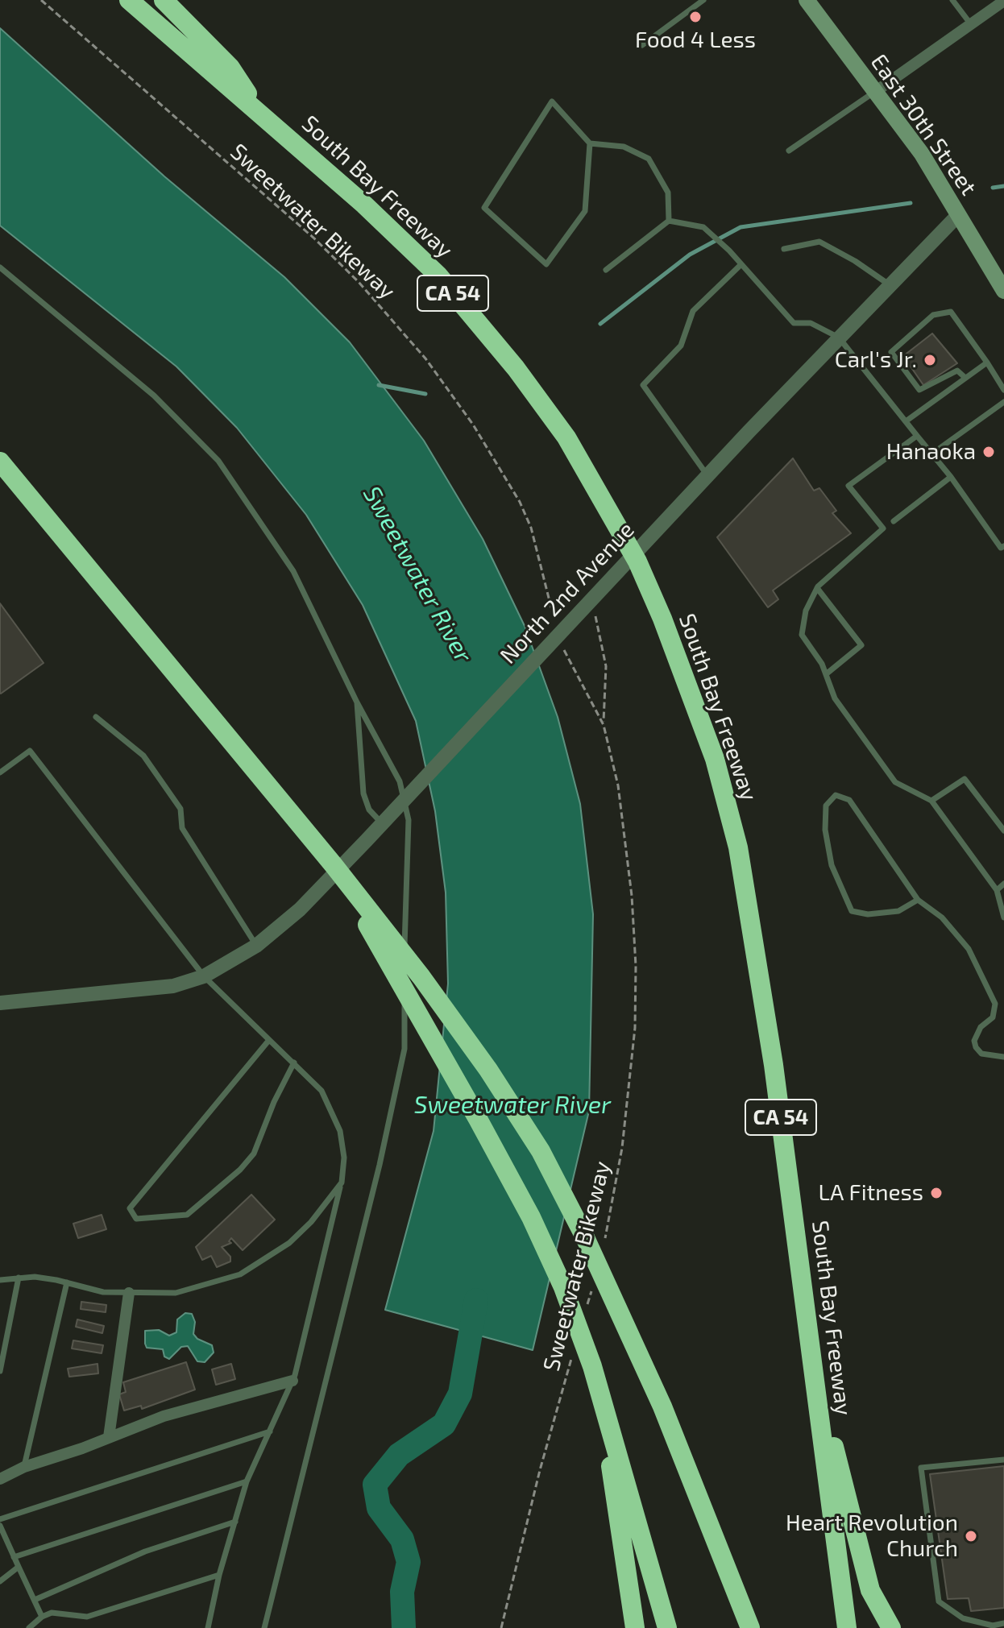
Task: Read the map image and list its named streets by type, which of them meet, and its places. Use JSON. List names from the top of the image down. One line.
{"streets":{"highway":["South Bay Freeway","CA 54"],"main road":["East 30th Street"],"street":["North 2nd Avenue"],"path":["Sweetwater Bikeway"]},"crossings":[["East 30th Street","North 2nd Avenue"]],"water":["Sweetwater River"],"places":["Food 4 Less","Carl's Jr.","Hanaoka","LA Fitness","Heart Revolution Church"]}
